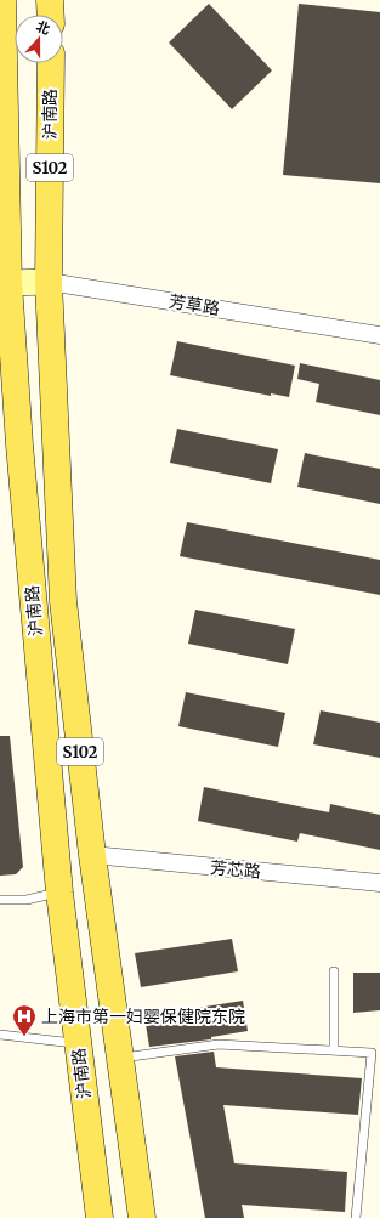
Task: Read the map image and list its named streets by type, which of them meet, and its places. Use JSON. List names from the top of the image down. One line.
{"streets":{"main road":["沪南路","S102"],"street":["芳草路","芳芯路"]},"crossings":[["沪南路","芳草路"],["沪南路","芳芯路"]],"places":{"hospital":["上海市第一妇婴保健院东院"]},"north":"top"}
